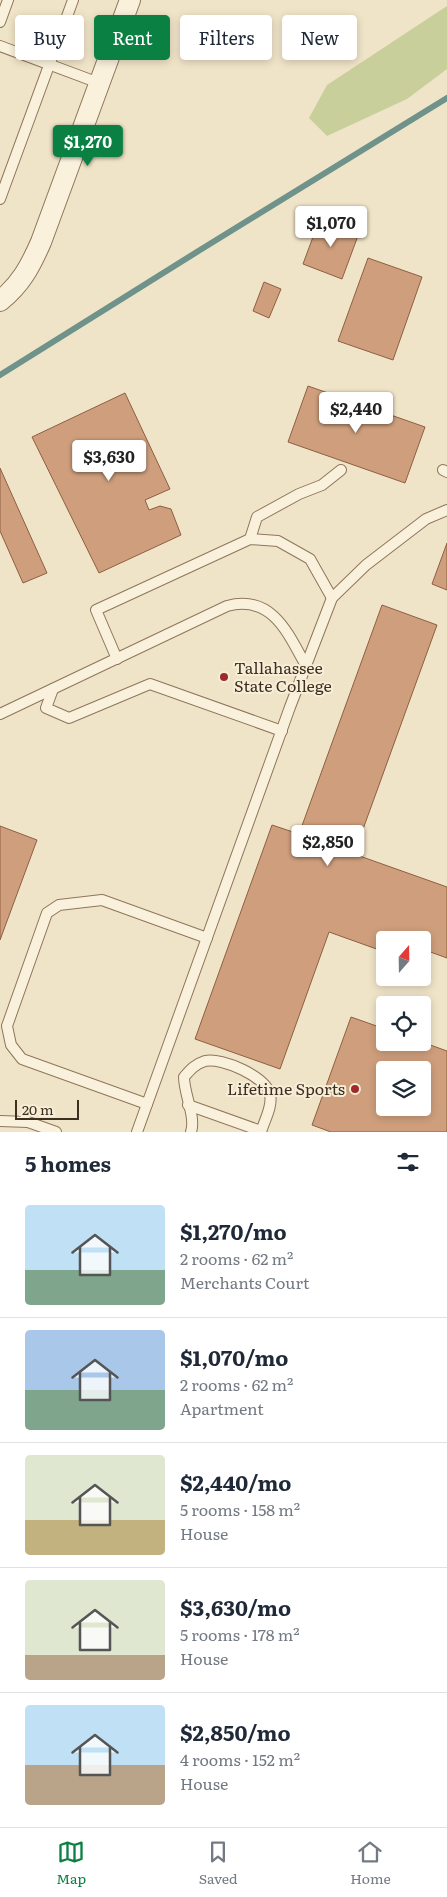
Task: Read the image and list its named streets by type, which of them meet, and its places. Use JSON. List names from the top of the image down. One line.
{"places":["Tallahassee State College","Lifetime Sports"],"scale_bar":"20 m","north":"top","page":{"chip":["Buy","Rent","Filters","New"],"price":["$1,270","$1,070","$2,440","$3,630","$2,850"],"scale":"20 m","heading":"5 homes","list":[{"name":"$1,270/mo","note":"2 rooms · 62 m² · Merchants Court"},{"name":"$1,070/mo","note":"2 rooms · 62 m² · Apartment"},{"name":"$2,440/mo","note":"5 rooms · 158 m² · House"},{"name":"$3,630/mo","note":"5 rooms · 178 m² · House"},{"name":"$2,850/mo","note":"4 rooms · 152 m² · House"}],"tabs":["Map","Saved","Home"]}}
